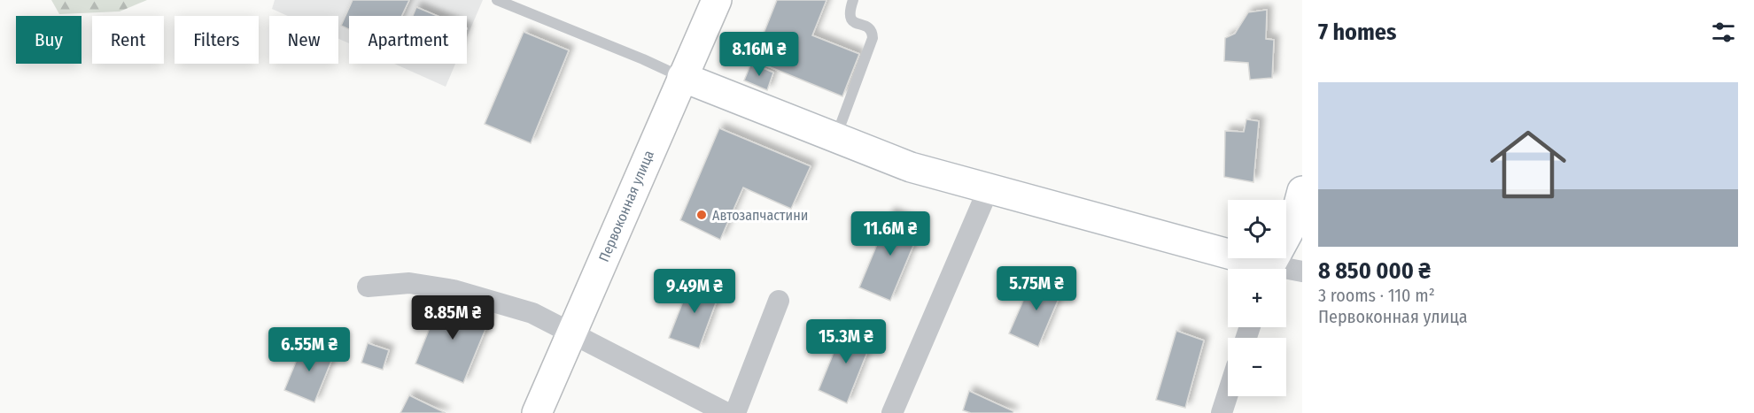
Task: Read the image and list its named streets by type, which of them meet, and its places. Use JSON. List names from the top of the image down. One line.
{"streets":{"main road":["Первоконная улица"]},"places":["Автозапчастини"],"page":{"heading":"7 homes","chip":["Buy","Rent","Filters","New","Apartment"],"price":["8.16M ₴","11.6M ₴","5.75M ₴","9.49M ₴","8.85M ₴","15.3M ₴","6.55M ₴"],"list":[{"name":"8 850 000 ₴","note":"3 rooms · 110 m² · Первоконная улица"}],"map_buttons":["+","−"]}}
